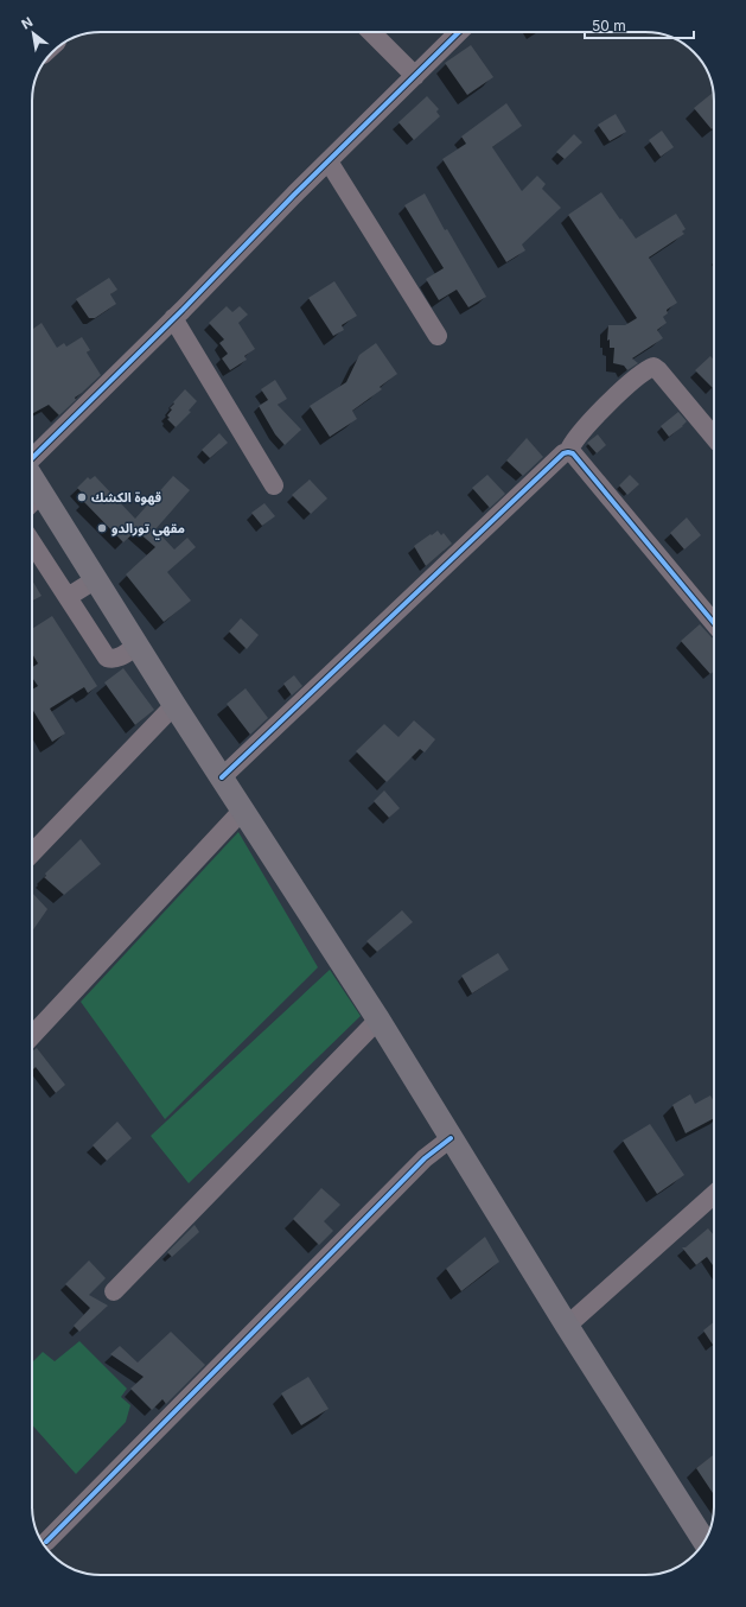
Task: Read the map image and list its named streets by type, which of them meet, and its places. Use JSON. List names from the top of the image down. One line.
{"places":["قهوة الكشك","مقهي تورالدو"],"scale_bar":"50 m","north":"top left"}
